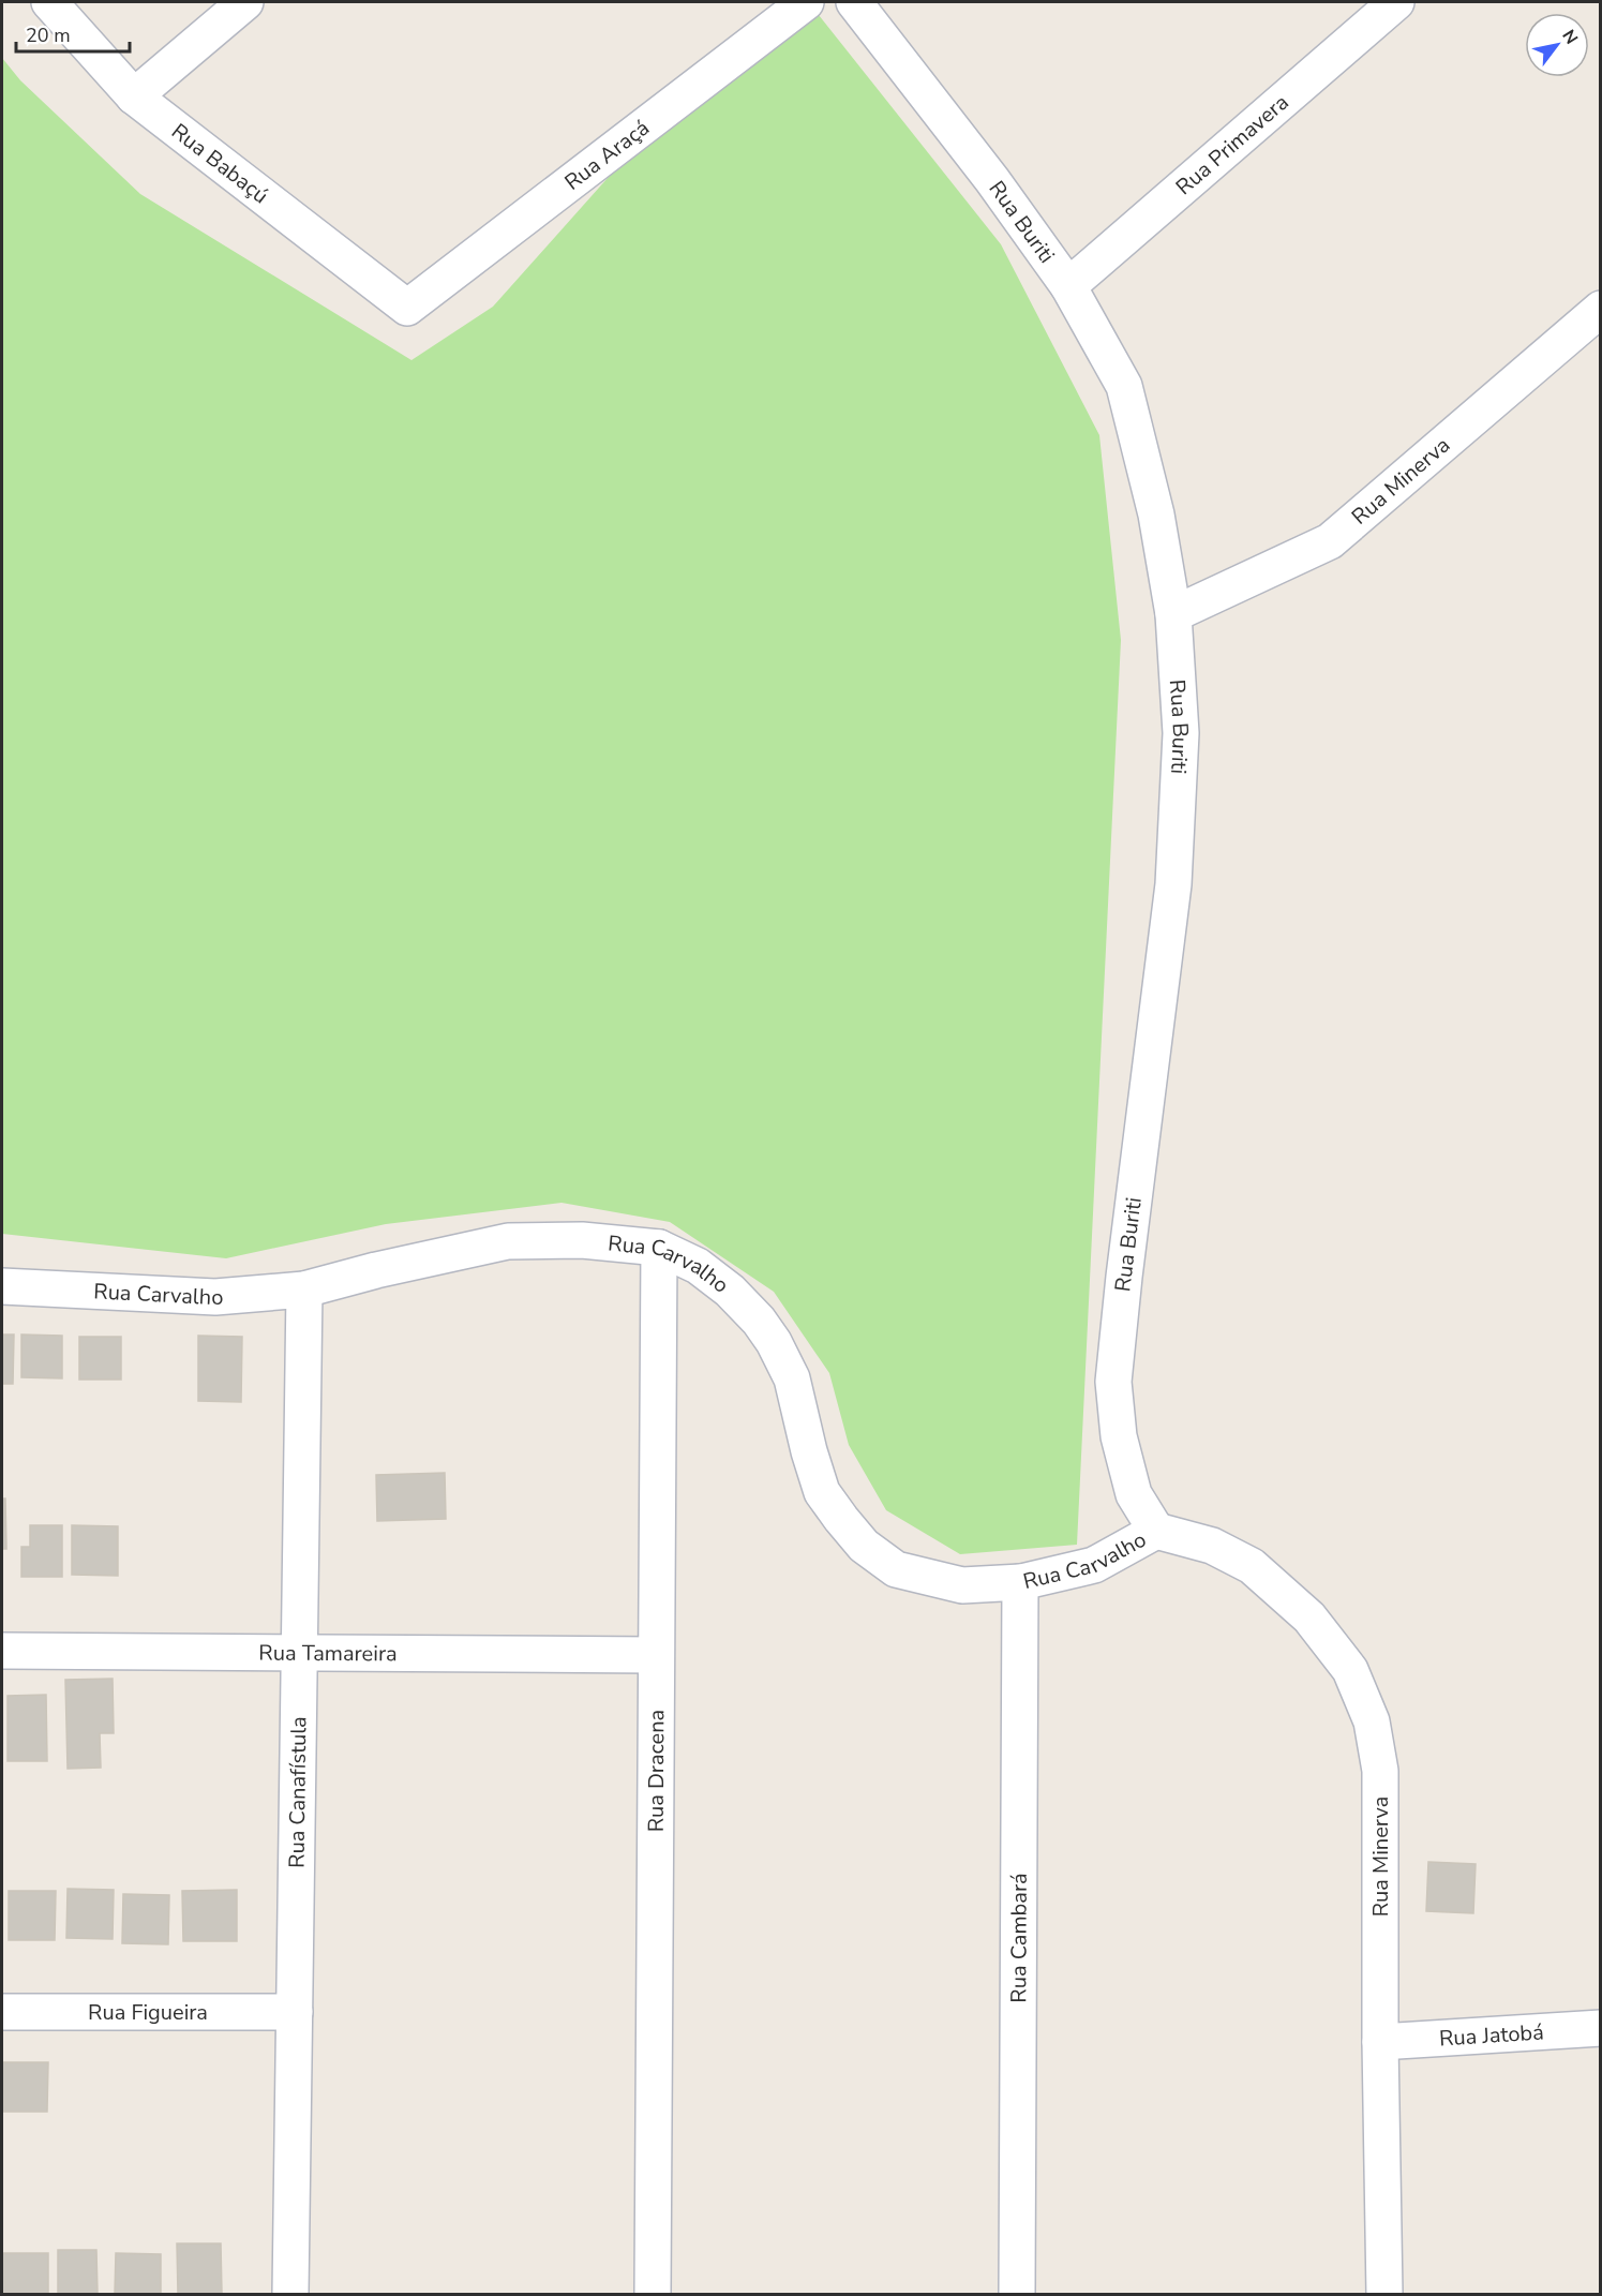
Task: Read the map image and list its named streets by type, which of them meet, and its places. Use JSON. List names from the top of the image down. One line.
{"streets":{"street":["Rua Primavera","Rua Araçá","Rua Babaçú","Rua Buriti","Rua Minerva","Rua Carvalho","Rua Tamareira","Rua Dracena","Rua Canafístula","Rua Cambará","Rua Figueira","Rua Jatobá"]},"crossings":[["Rua Primavera","Rua Buriti"],["Rua Araçá","Rua Babaçú"],["Rua Buriti","Rua Minerva"],["Rua Buriti","Rua Carvalho"],["Rua Minerva","Rua Carvalho"],["Rua Minerva","Rua Jatobá"],["Rua Carvalho","Rua Dracena"],["Rua Carvalho","Rua Canafístula"],["Rua Carvalho","Rua Cambará"],["Rua Tamareira","Rua Dracena"],["Rua Tamareira","Rua Canafístula"],["Rua Canafístula","Rua Figueira"]],"scale_bar":"20 m","north":"top right"}
